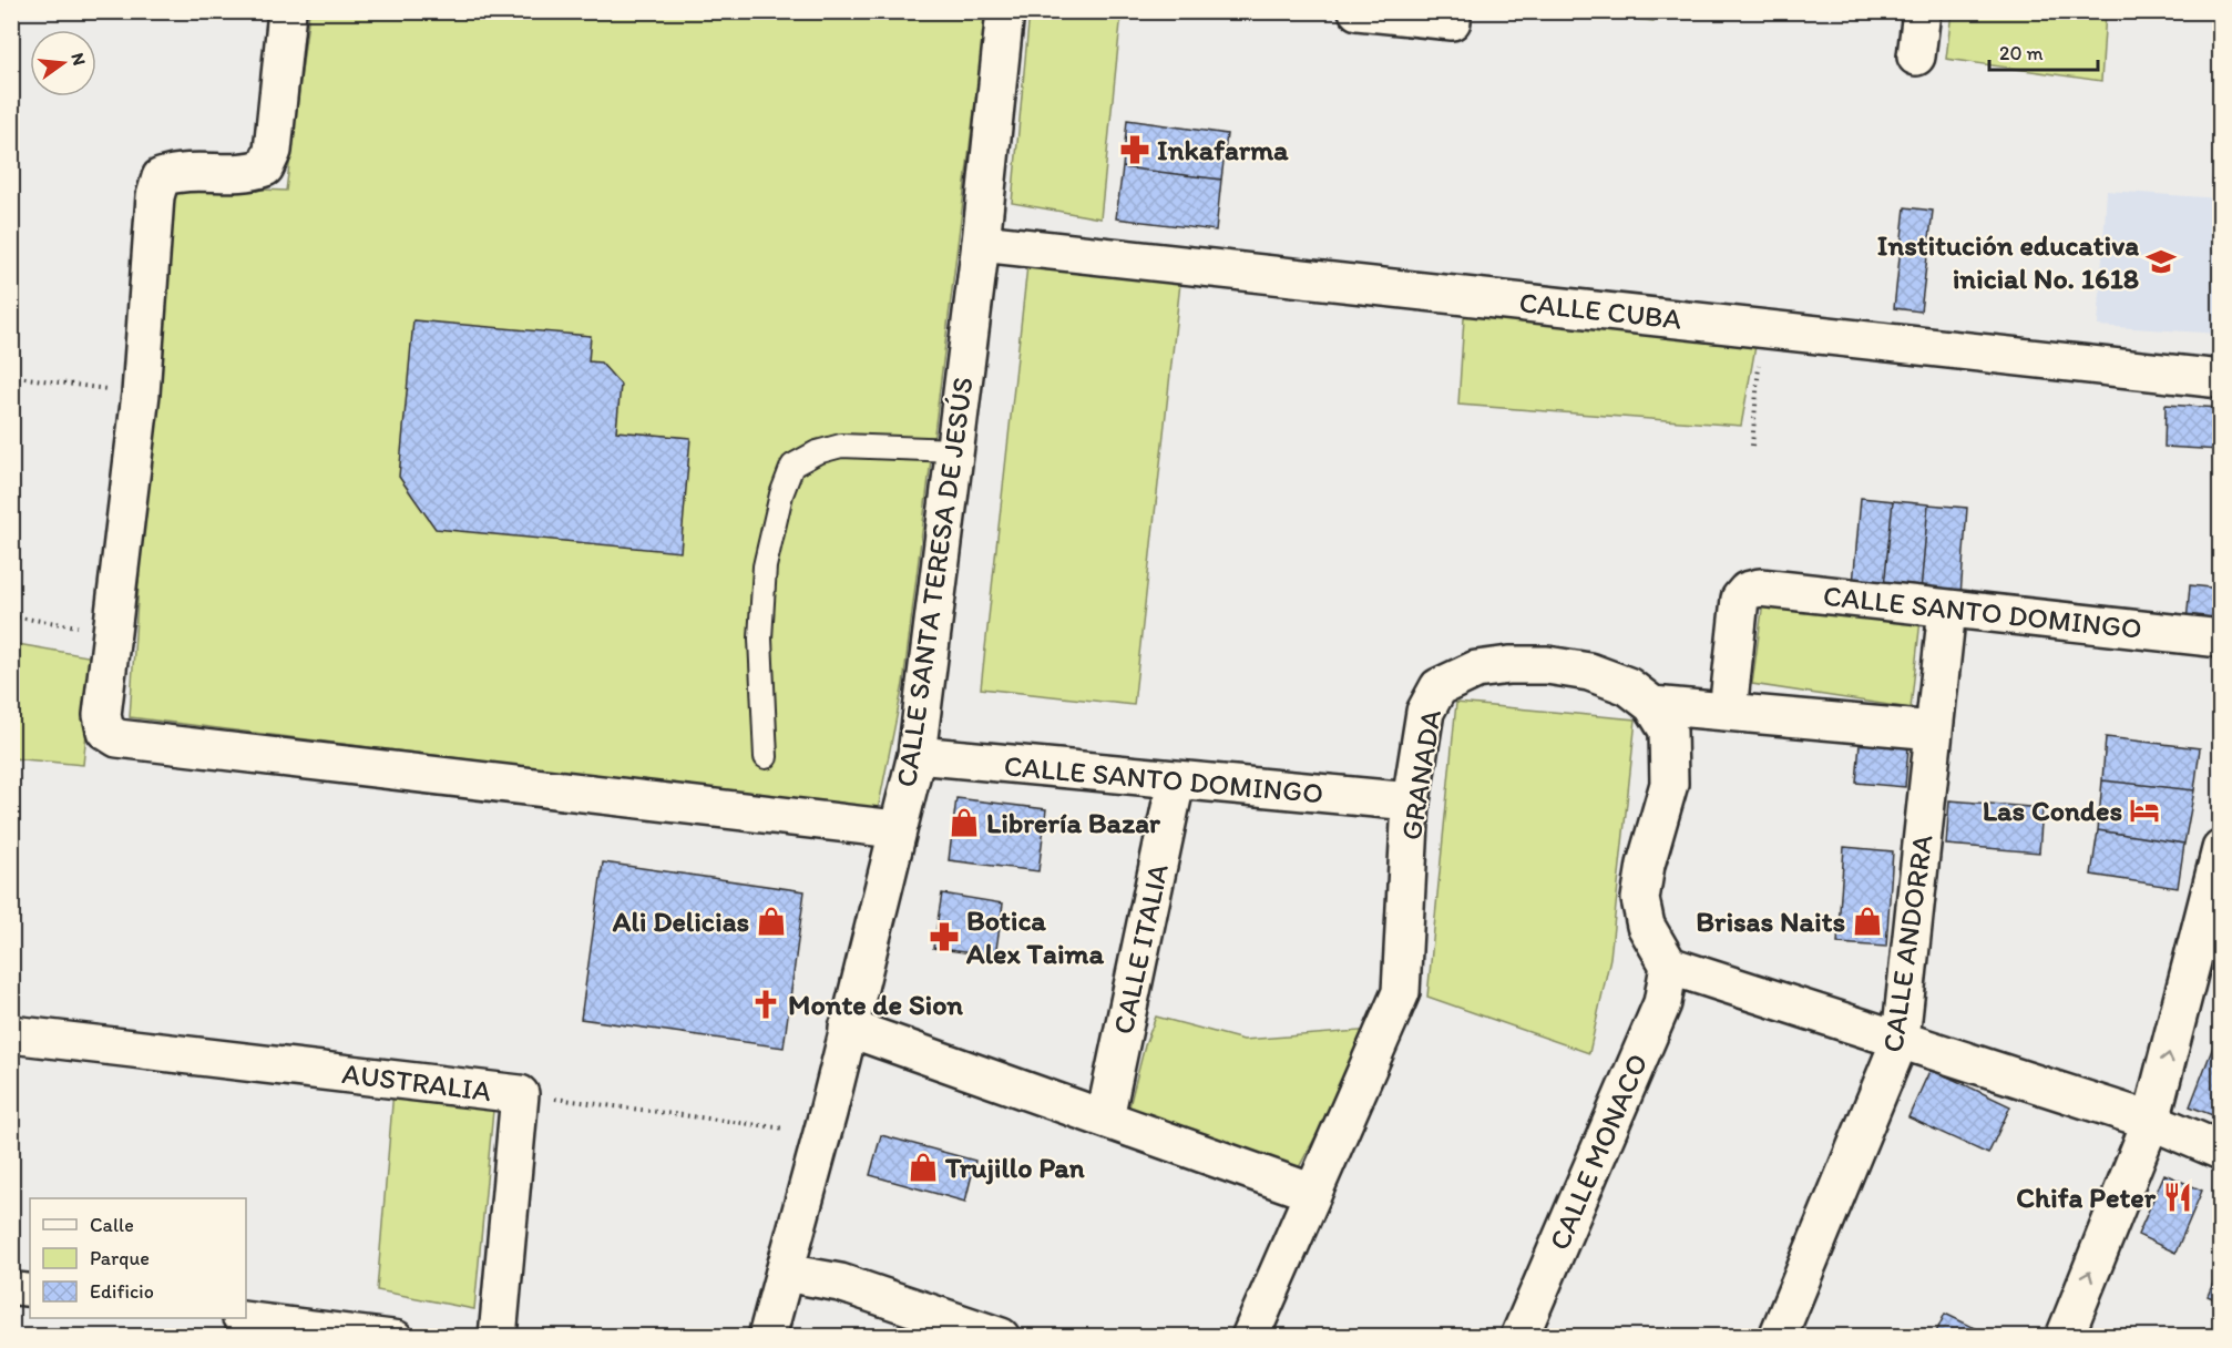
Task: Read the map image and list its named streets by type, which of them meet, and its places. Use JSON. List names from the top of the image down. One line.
{"streets":{"street":["CALLE CUBA","CALLE SANTA TERESA DE JESÚS","CALLE SANTO DOMINGO","GRANADA","CALLE ANDORRA","CALLE ITALIA","AUSTRALIA","CALLE MONACO"]},"crossings":[["CALLE CUBA","CALLE SANTA TERESA DE JESÚS"],["CALLE SANTA TERESA DE JESÚS","CALLE SANTO DOMINGO"],["CALLE SANTA TERESA DE JESÚS","AUSTRALIA"],["CALLE SANTO DOMINGO","GRANADA"],["CALLE SANTO DOMINGO","CALLE ANDORRA"],["CALLE SANTO DOMINGO","CALLE ITALIA"],["GRANADA","CALLE MONACO"]],"places":{"pharmacy":["Inkafarma","Botica Alex Taima"],"school or university":["Institución educativa inicial No. 1618"],"hotel":["Las Condes"],"shop":["Librería Bazar","Ali Delicias","Brisas Naits","Trujillo Pan"],"church":["Monte de Sion"],"restaurant":["Chifa Peter"]},"legend":["Calle","Parque","Edificio"],"scale_bar":"20 m","north":"right"}
